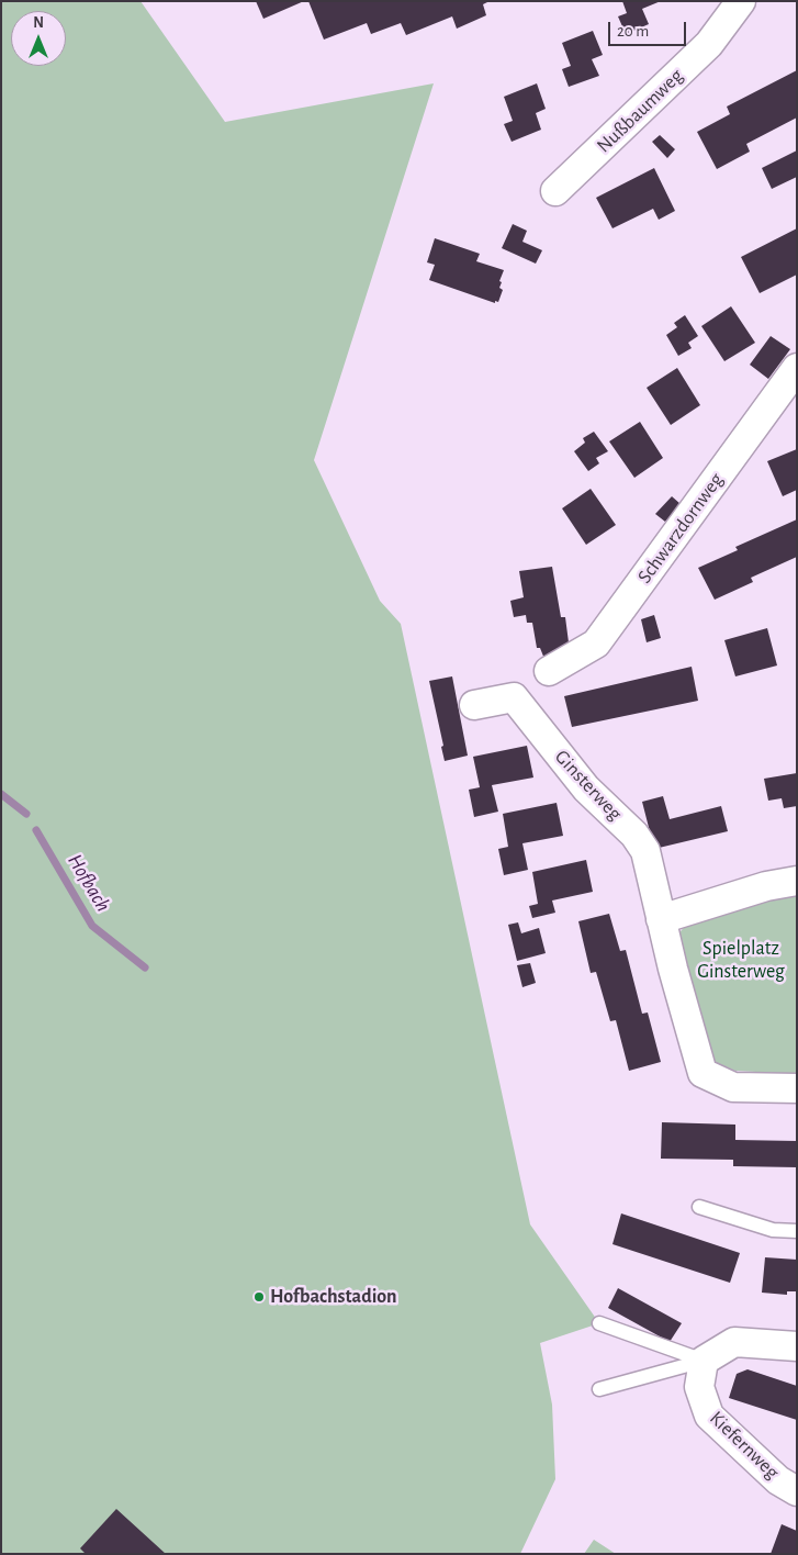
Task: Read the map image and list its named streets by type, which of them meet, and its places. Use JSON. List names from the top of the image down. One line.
{"streets":{"street":["Nußbaumweg","Schwarzdornweg","Ginsterweg","Kiefernweg"]},"water":["Hofbach"],"parks":["Spielplatz Ginsterweg"],"places":["Hofbachstadion"],"scale_bar":"20 m","north":"top"}
